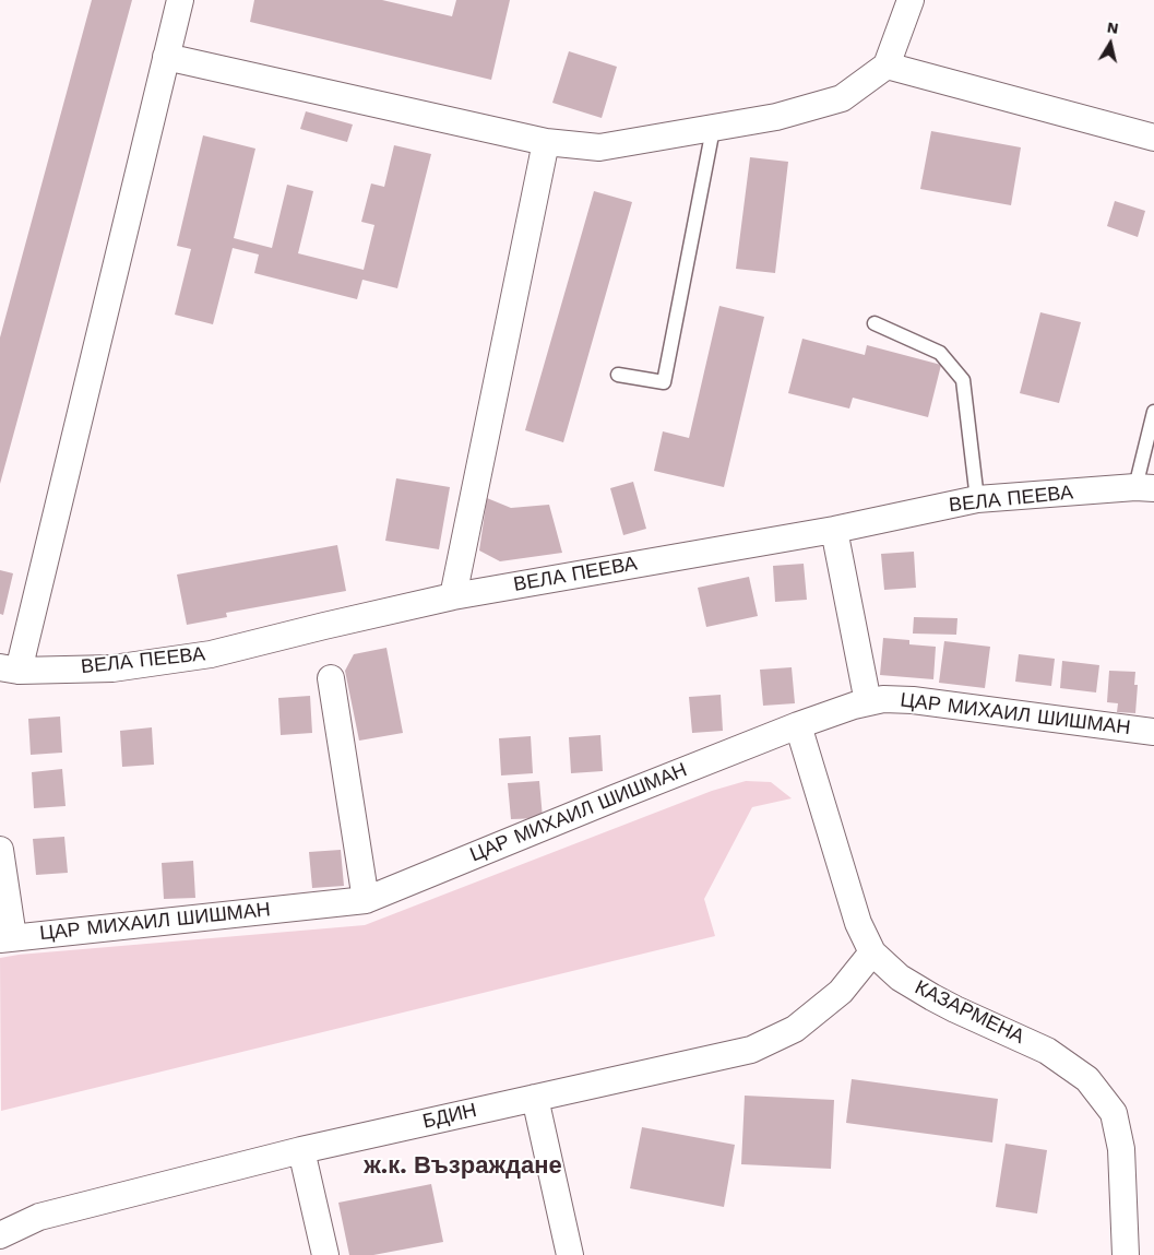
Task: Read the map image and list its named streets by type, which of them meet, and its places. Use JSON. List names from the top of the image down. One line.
{"streets":{"street":["ВЕЛА ПЕЕВА","ЦАР МИХАИЛ ШИШМАН","КАЗАРМЕНА","БДИН"]},"crossings":[["ЦАР МИХАИЛ ШИШМАН","КАЗАРМЕНА"],["КАЗАРМЕНА","БДИН"]],"districts":["ж.к. Възраждане"],"north":"top"}
